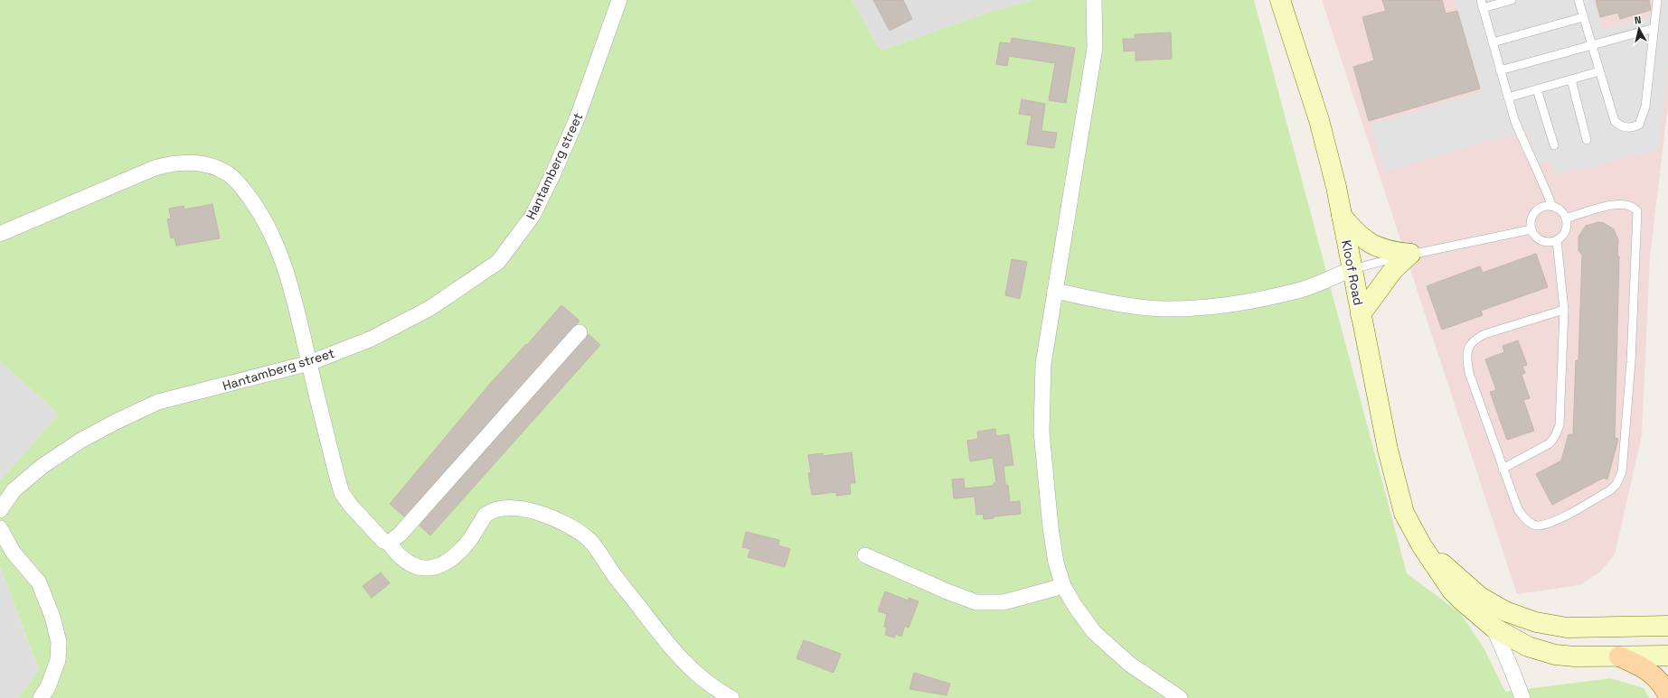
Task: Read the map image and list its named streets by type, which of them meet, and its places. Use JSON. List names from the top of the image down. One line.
{"streets":{"street":["Hantamberg street","Kloof Road"]},"north":"top"}
